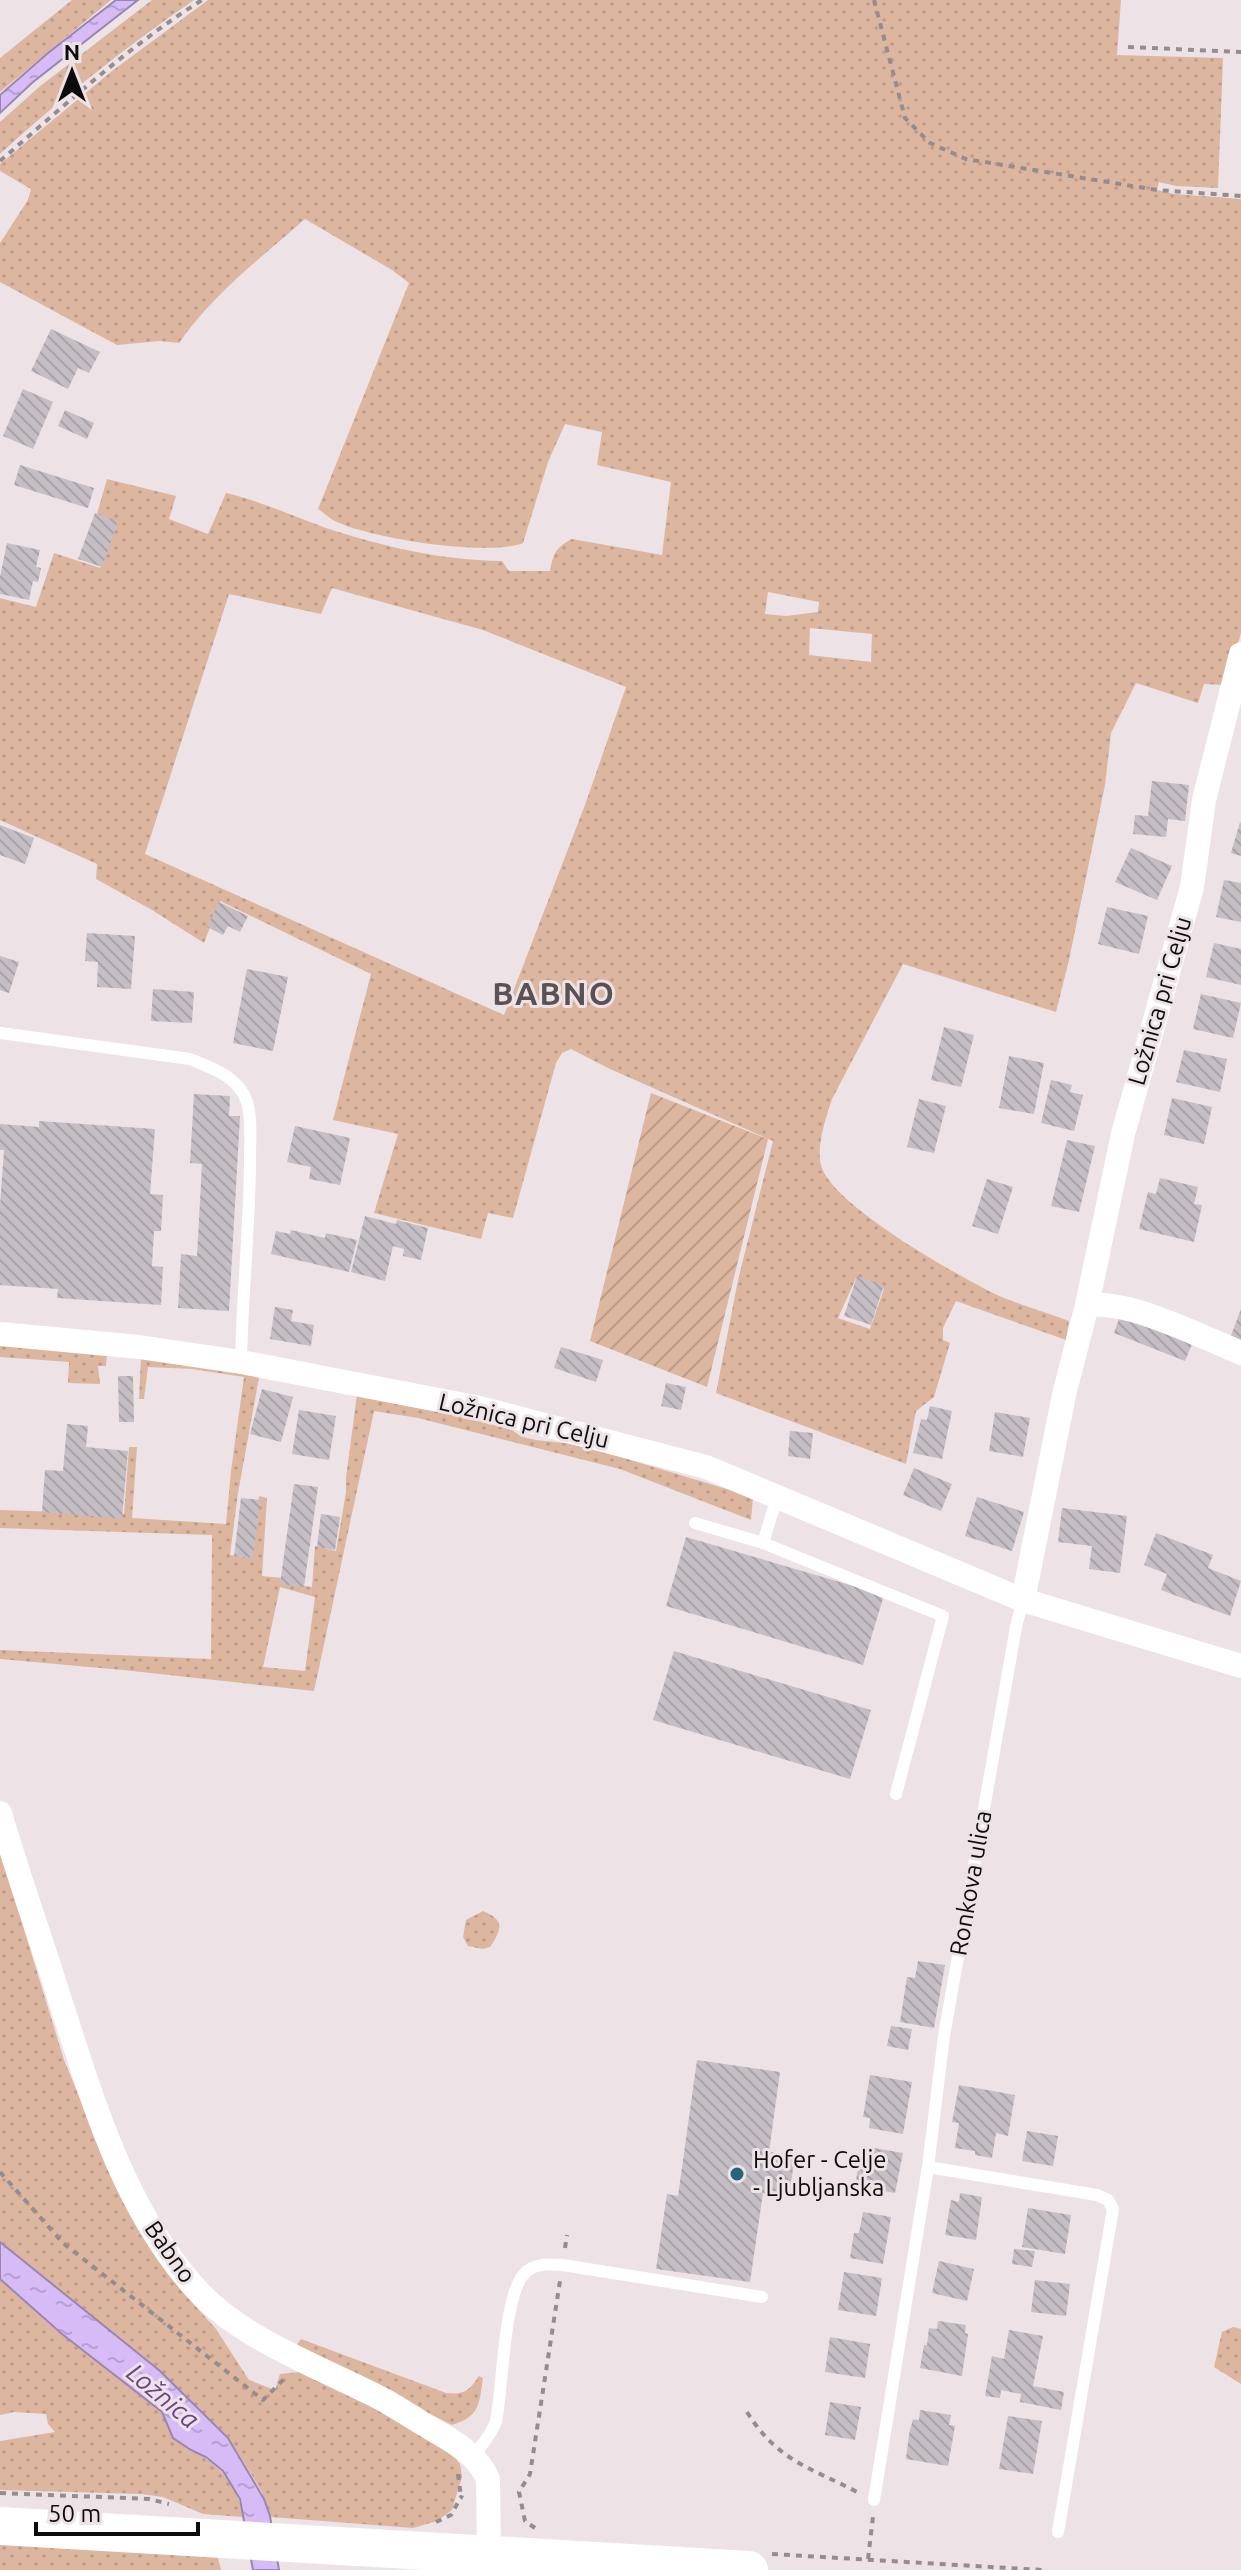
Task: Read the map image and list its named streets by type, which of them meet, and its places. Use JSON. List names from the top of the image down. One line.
{"streets":{"street":["Ložnica pri Celju","Babno"],"lane":["Ronkova ulica"]},"crossings":[["Ložnica pri Celju","Ronkova ulica"]],"districts":["BABNO"],"water":["Ložnica"],"places":["Hofer - Celje - Ljubljanska"],"scale_bar":"50 m","north":"top"}
